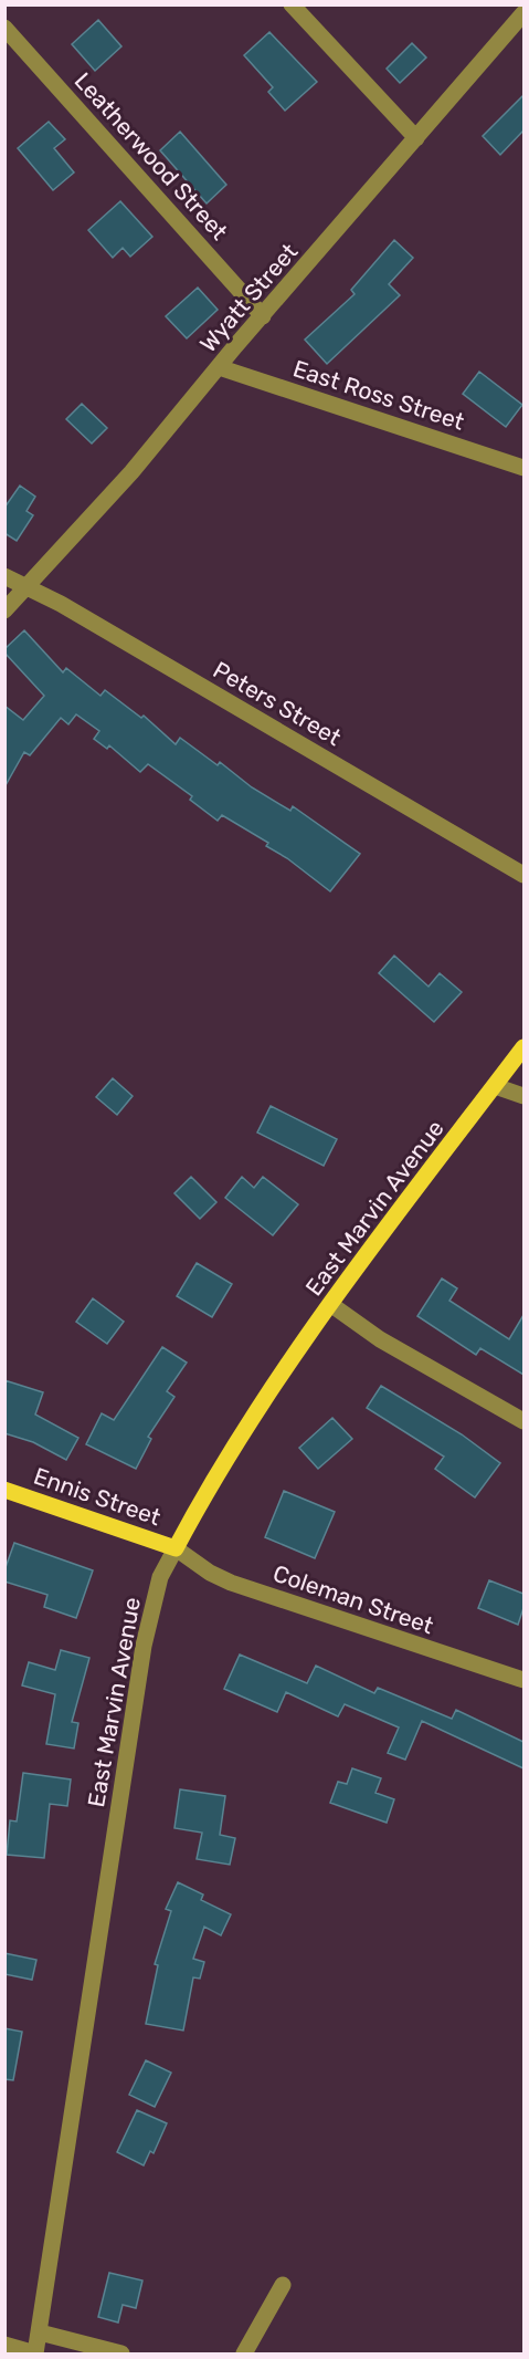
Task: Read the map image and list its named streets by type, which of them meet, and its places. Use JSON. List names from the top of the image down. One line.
{"streets":{"main road":["East Marvin Avenue","Ennis Street"],"street":["Leatherwood Street","Wyatt Street","East Ross Street","Peters Street","Coleman Street"]},"crossings":[["Leatherwood Street","Wyatt Street"],["Wyatt Street","East Ross Street"],["Wyatt Street","Peters Street"],["East Marvin Avenue","Ennis Street"],["East Marvin Avenue","Coleman Street"],["Ennis Street","Coleman Street"]]}
